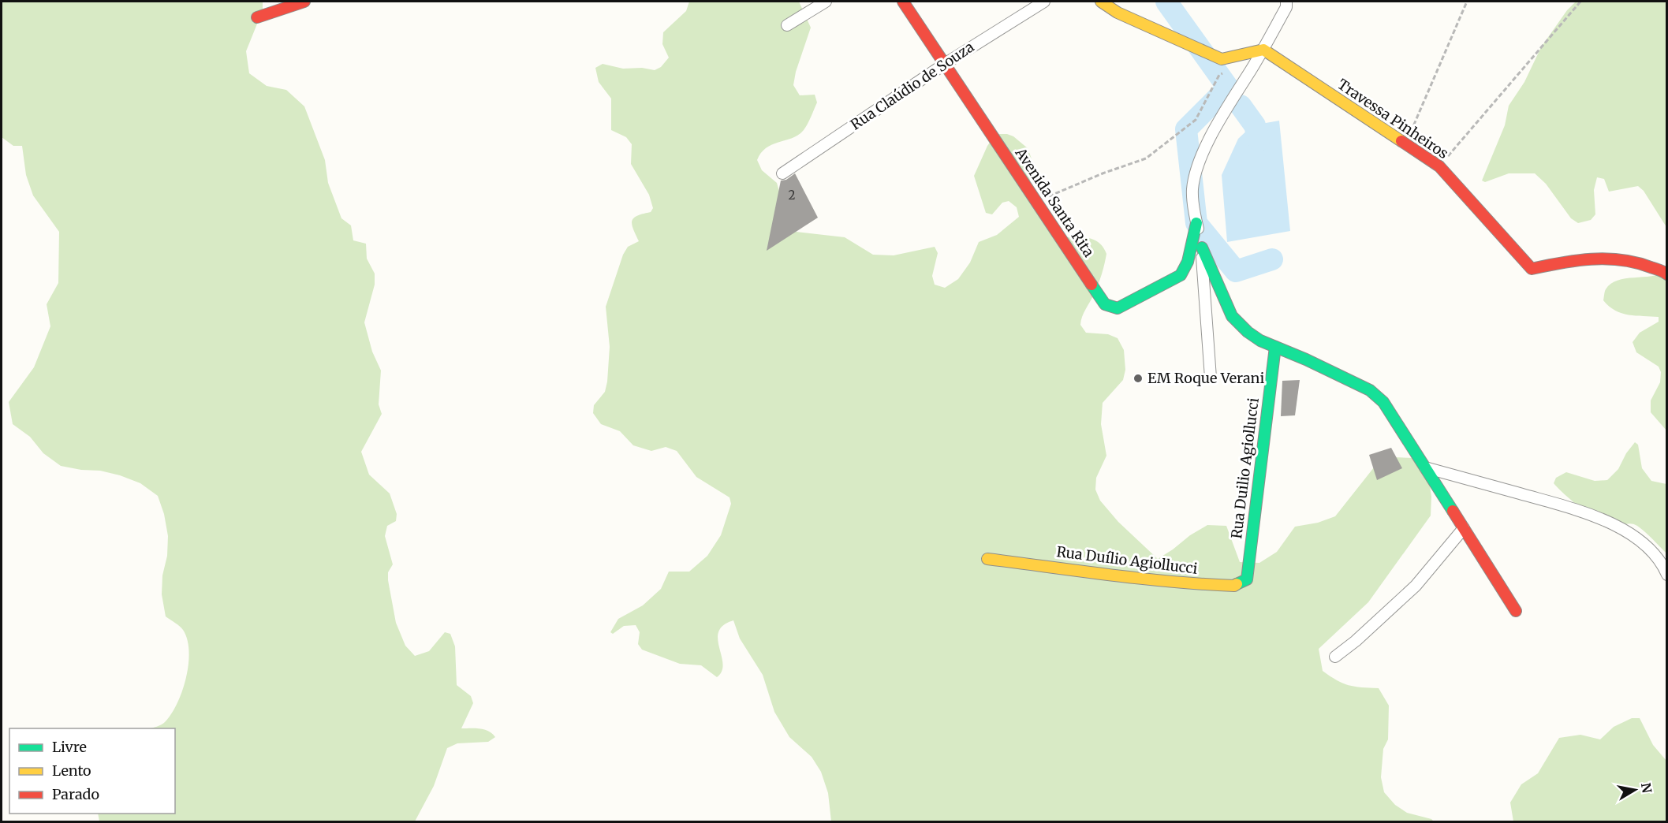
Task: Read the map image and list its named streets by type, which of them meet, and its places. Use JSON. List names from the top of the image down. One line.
{"streets":{"street":["Rua Claúdio de Souza","Travessa Pinheiros","Avenida Santa Rita","Rua Duilio Agiollucci","Rua Duílio Agiollucci"]},"crossings":[["Rua Claúdio de Souza","Avenida Santa Rita"],["Rua Duilio Agiollucci","Rua Duílio Agiollucci"]],"places":["EM Roque Verani"],"house_numbers":["2"],"legend":["Livre","Lento","Parado"],"north":"right"}
